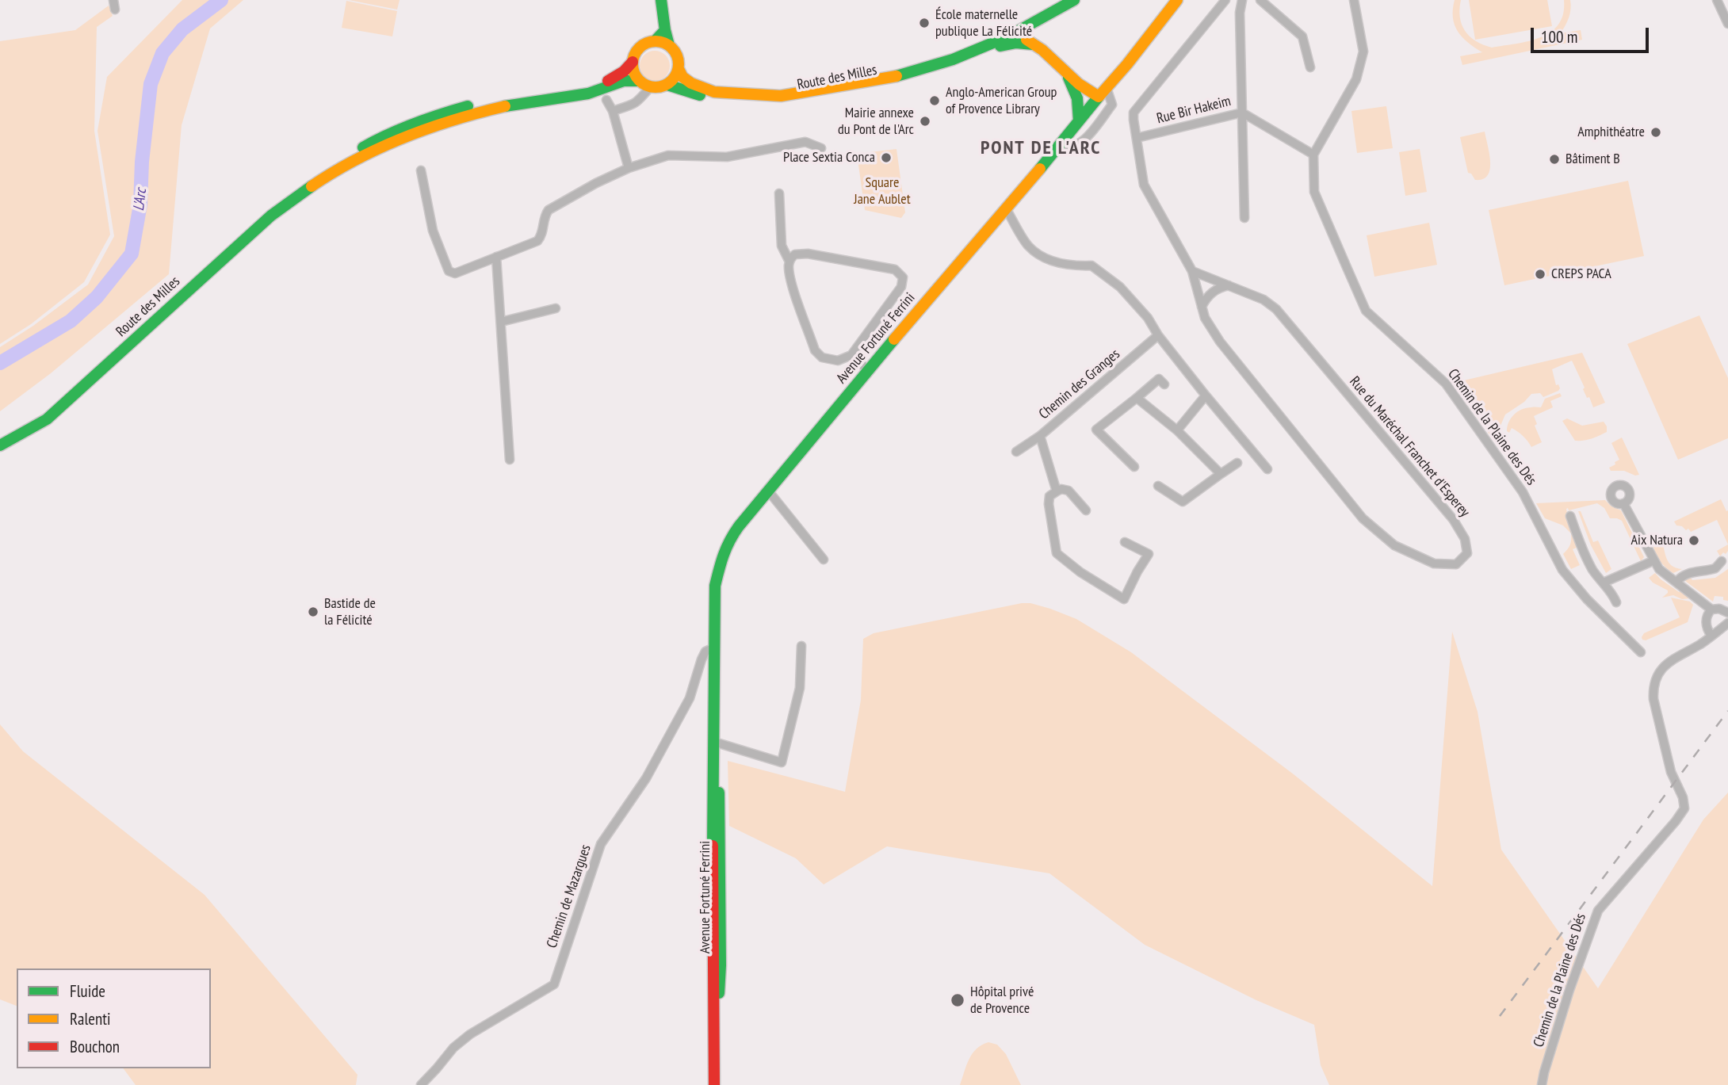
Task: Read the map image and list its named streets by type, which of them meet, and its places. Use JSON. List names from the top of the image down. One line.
{"streets":{"main road":["Route des Milles","Avenue Fortuné Ferrini"],"street":["Rue Bir Hakeim","Chemin des Granges","Chemin de la Plaine des Dés","Rue du Maréchal Franchet d'Esperey","Chemin de Mazargues"]},"crossings":[["Rue Bir Hakeim","Chemin de la Plaine des Dés"],["Avenue Fortuné Ferrini","Chemin de Mazargues"]],"districts":["PONT DE L'ARC"],"water":["L'Arc"],"parks":["Square Jane Aublet"],"places":["École maternelle publique La Félicité","Anglo-American Group of Provence Library","Mairie annexe du Pont de l'Arc","Amphithéatre","Place Sextia Conca","Bâtiment B","CREPS PACA","Aix Natura","Bastide de la Félicité","Hôpital privé de Provence"],"legend":["Fluide","Ralenti","Bouchon"],"scale_bar":"100 m"}
